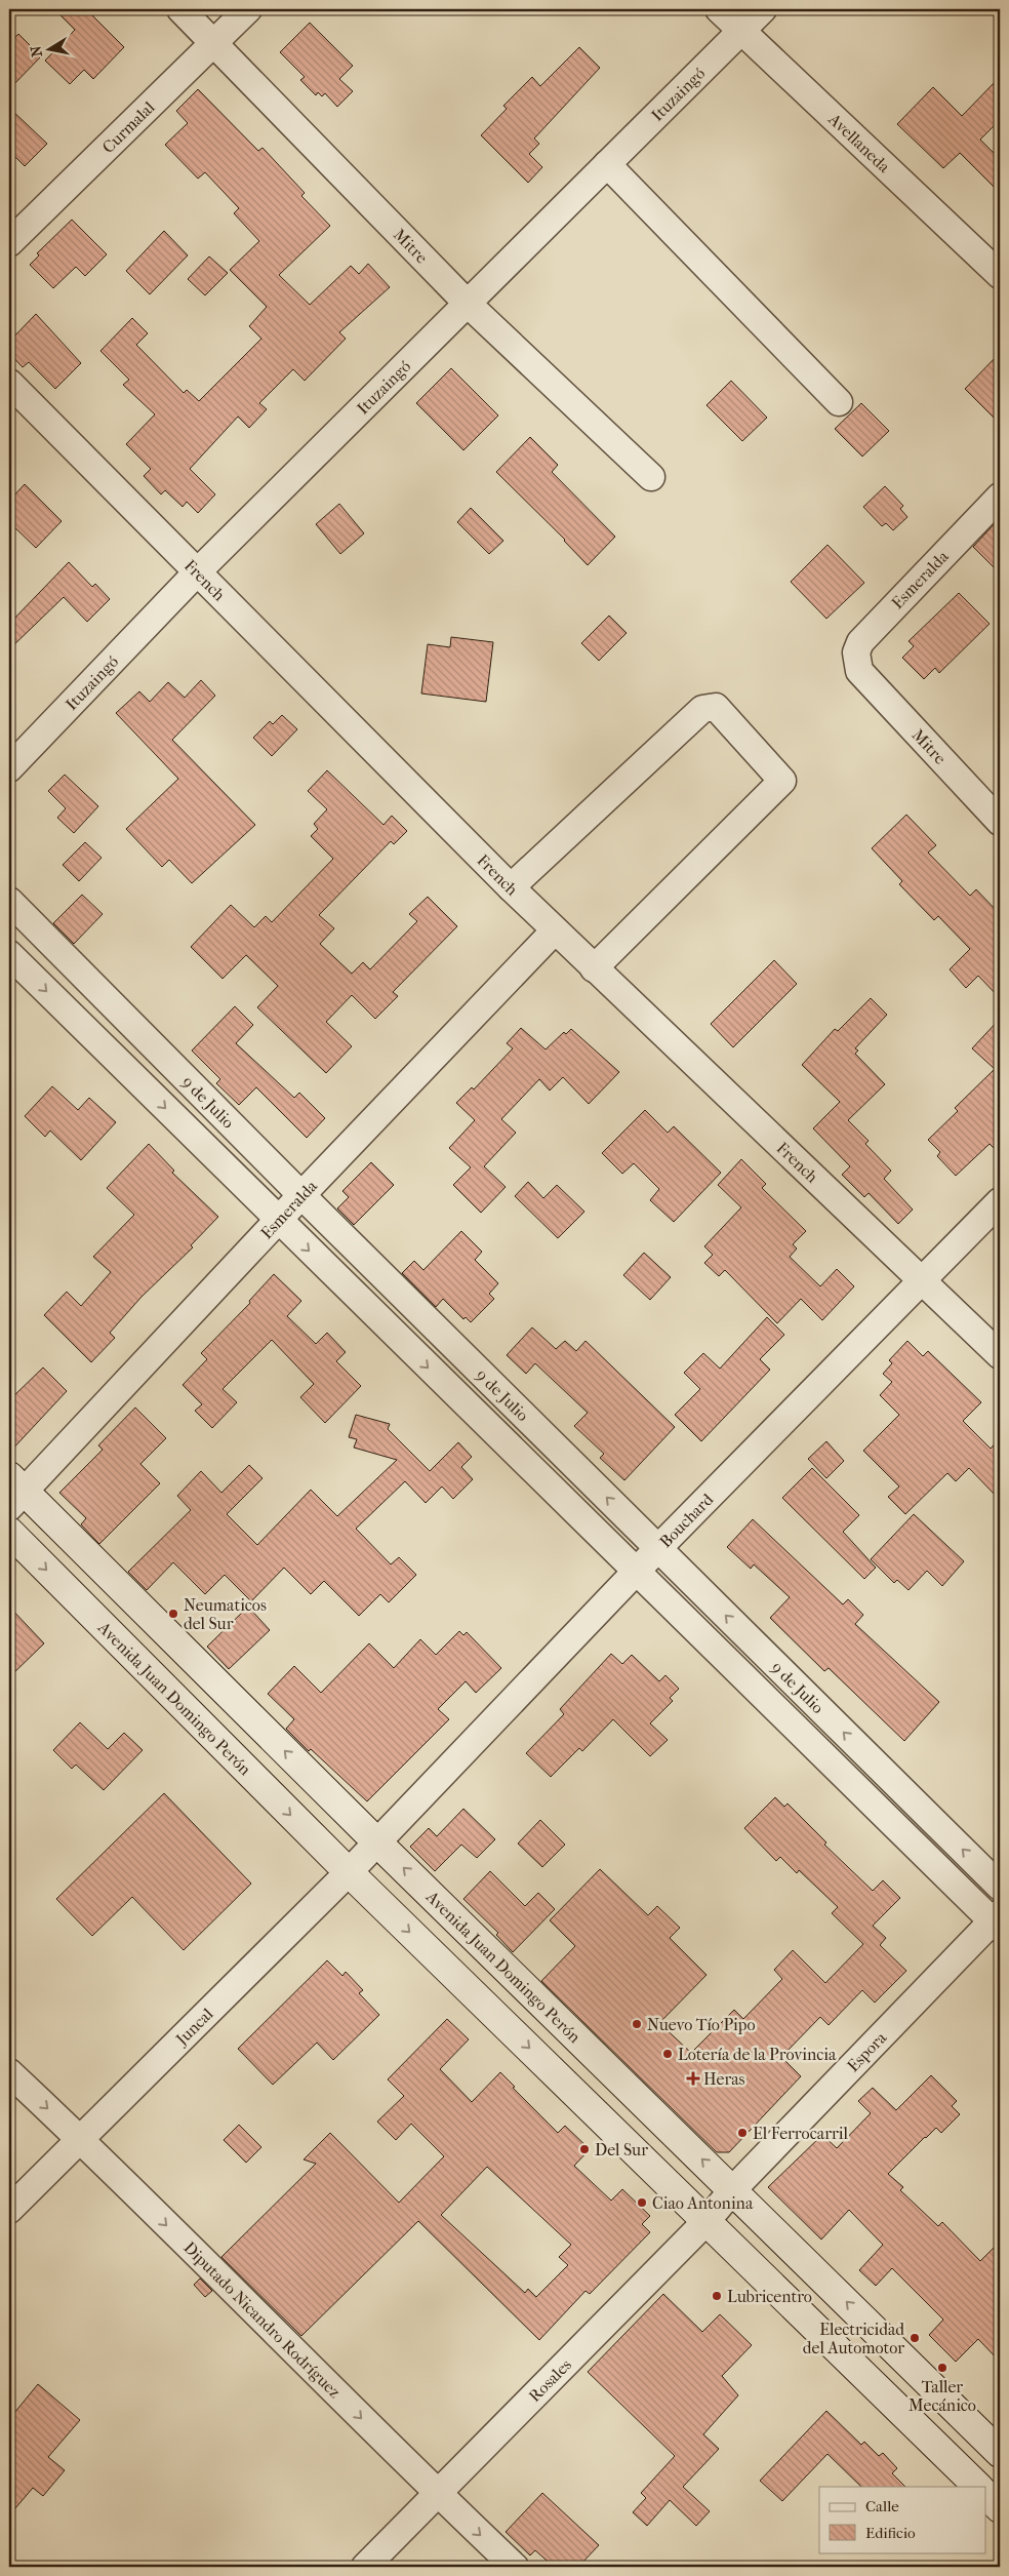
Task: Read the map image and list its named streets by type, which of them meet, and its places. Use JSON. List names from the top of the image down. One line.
{"streets":{"main road":["Avenida Juan Domingo Perón"],"street":["Ituzaingó","Curmalal","Avellaneda","Mitre","Esmeralda","French","9 de Julio","Bouchard","Juncal","Espora","Diputado Nicandro Rodríguez","Rosales"]},"crossings":[["Ituzaingó","Avellaneda"],["Ituzaingó","Mitre"],["Ituzaingó","French"],["Curmalal","Mitre"],["Mitre","Esmeralda"],["Esmeralda","French"],["Esmeralda","9 de Julio"],["Esmeralda","Avenida Juan Domingo Perón"],["French","Bouchard"],["9 de Julio","Bouchard"],["9 de Julio","Espora"],["Bouchard","Avenida Juan Domingo Perón"],["Bouchard","Juncal"],["Avenida Juan Domingo Perón","Juncal"],["Avenida Juan Domingo Perón","Espora"],["Avenida Juan Domingo Perón","Rosales"],["Juncal","Diputado Nicandro Rodríguez"],["Espora","Rosales"],["Diputado Nicandro Rodríguez","Rosales"]],"one_way":["Diputado Nicandro Rodríguez"],"places":{"other":["Neumaticos del Sur","Nuevo Tío Pipo","Lotería de la Provincia","El Ferrocarril","Del Sur","Ciao Antonina","Lubricentro","Electricidad del Automotor","Taller Mecánico"],"health":["Heras"]},"legend":["Calle","Edificio"],"north":"left"}
